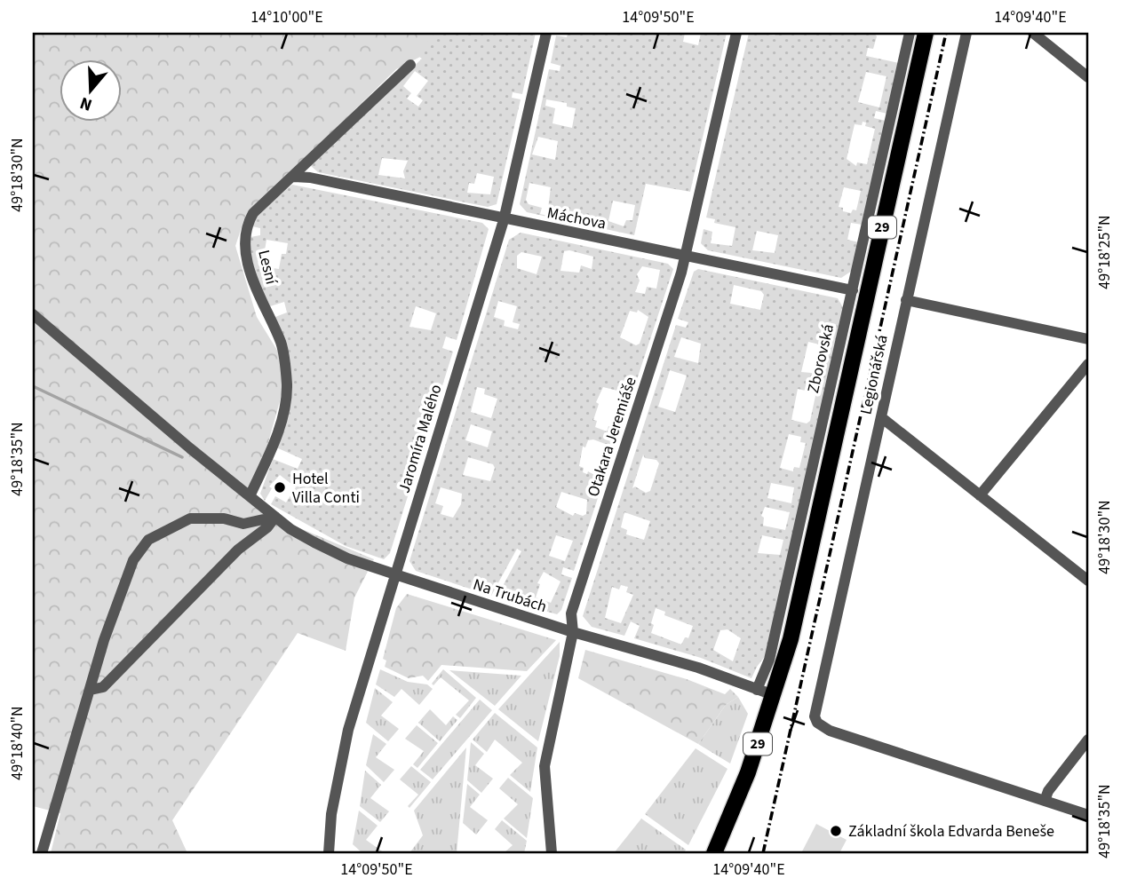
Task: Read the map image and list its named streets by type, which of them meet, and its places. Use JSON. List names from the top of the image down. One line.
{"streets":{"main road":["29"],"street":["Máchova","Lesní","Zborovská","Legionářská","Otakara Jeremiáše","Jaromíra Malého","Na Trubách"]},"crossings":[["Máchova","Lesní"],["Máchova","Zborovská"],["Máchova","Otakara Jeremiáše"],["Máchova","Jaromíra Malého"],["29","Na Trubách"],["Lesní","Na Trubách"],["Zborovská","Na Trubách"],["Otakara Jeremiáše","Na Trubách"],["Jaromíra Malého","Na Trubách"]],"places":["Hotel Villa Conti","Základní škola Edvarda Beneše"],"north":"bottom","coordinates":["14°10'00\"E","14°09'50\"E","14°09'40\"E","49°18'30\"N","49°18'25\"N","49°18'35\"N","49°18'40\"N"]}
